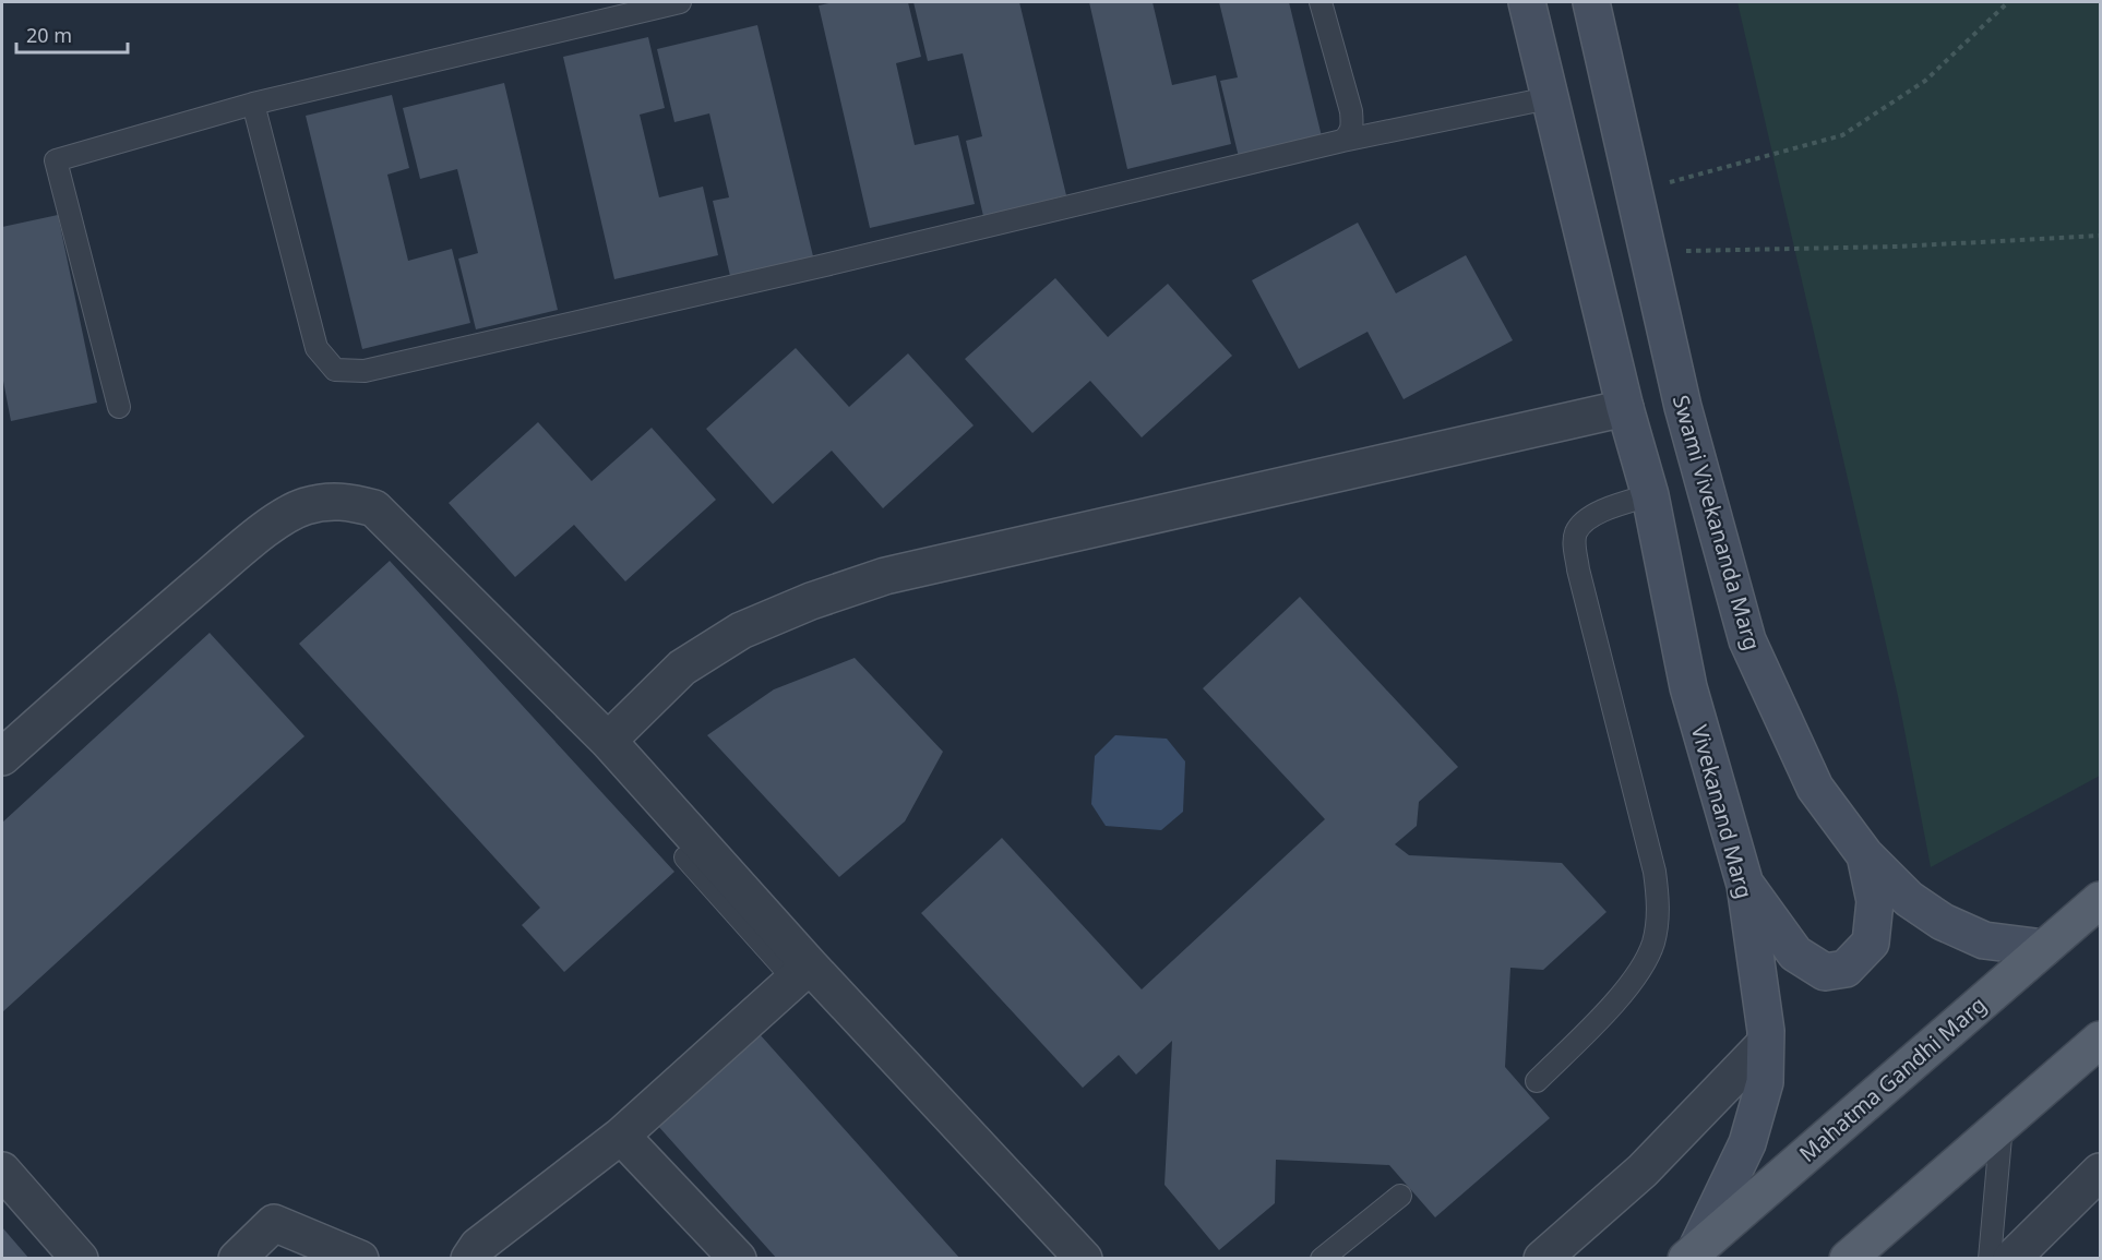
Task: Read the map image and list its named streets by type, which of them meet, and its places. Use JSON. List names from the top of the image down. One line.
{"streets":{"main road":["Mahatma Gandhi Marg"],"street":["Swami Vivekananda Marg","Vivekanand Marg"]},"crossings":[["Swami Vivekananda Marg","Mahatma Gandhi Marg"],["Vivekanand Marg","Mahatma Gandhi Marg"]],"scale_bar":"20 m"}
